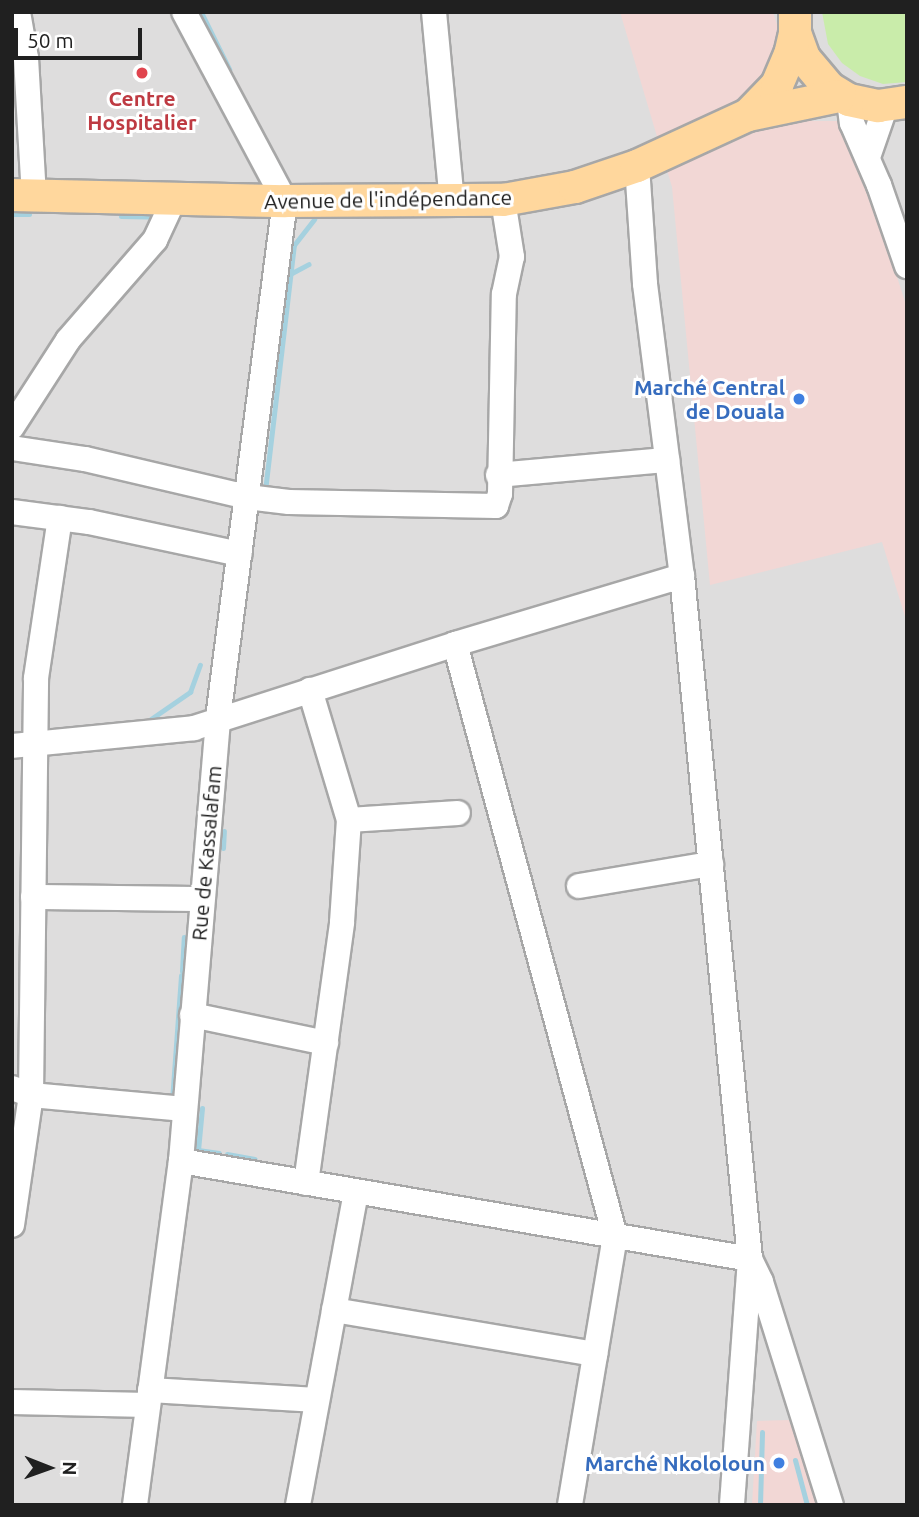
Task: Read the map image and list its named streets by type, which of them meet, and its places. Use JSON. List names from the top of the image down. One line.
{"streets":{"main road":["Avenue de l'indépendance"],"street":["Rue de Kassalafam"]},"crossings":[["Avenue de l'indépendance","Rue de Kassalafam"]],"places":["Centre Hospitalier","Marché Central de Douala","Marché Nkololoun"],"scale_bar":"50 m","north":"right"}
